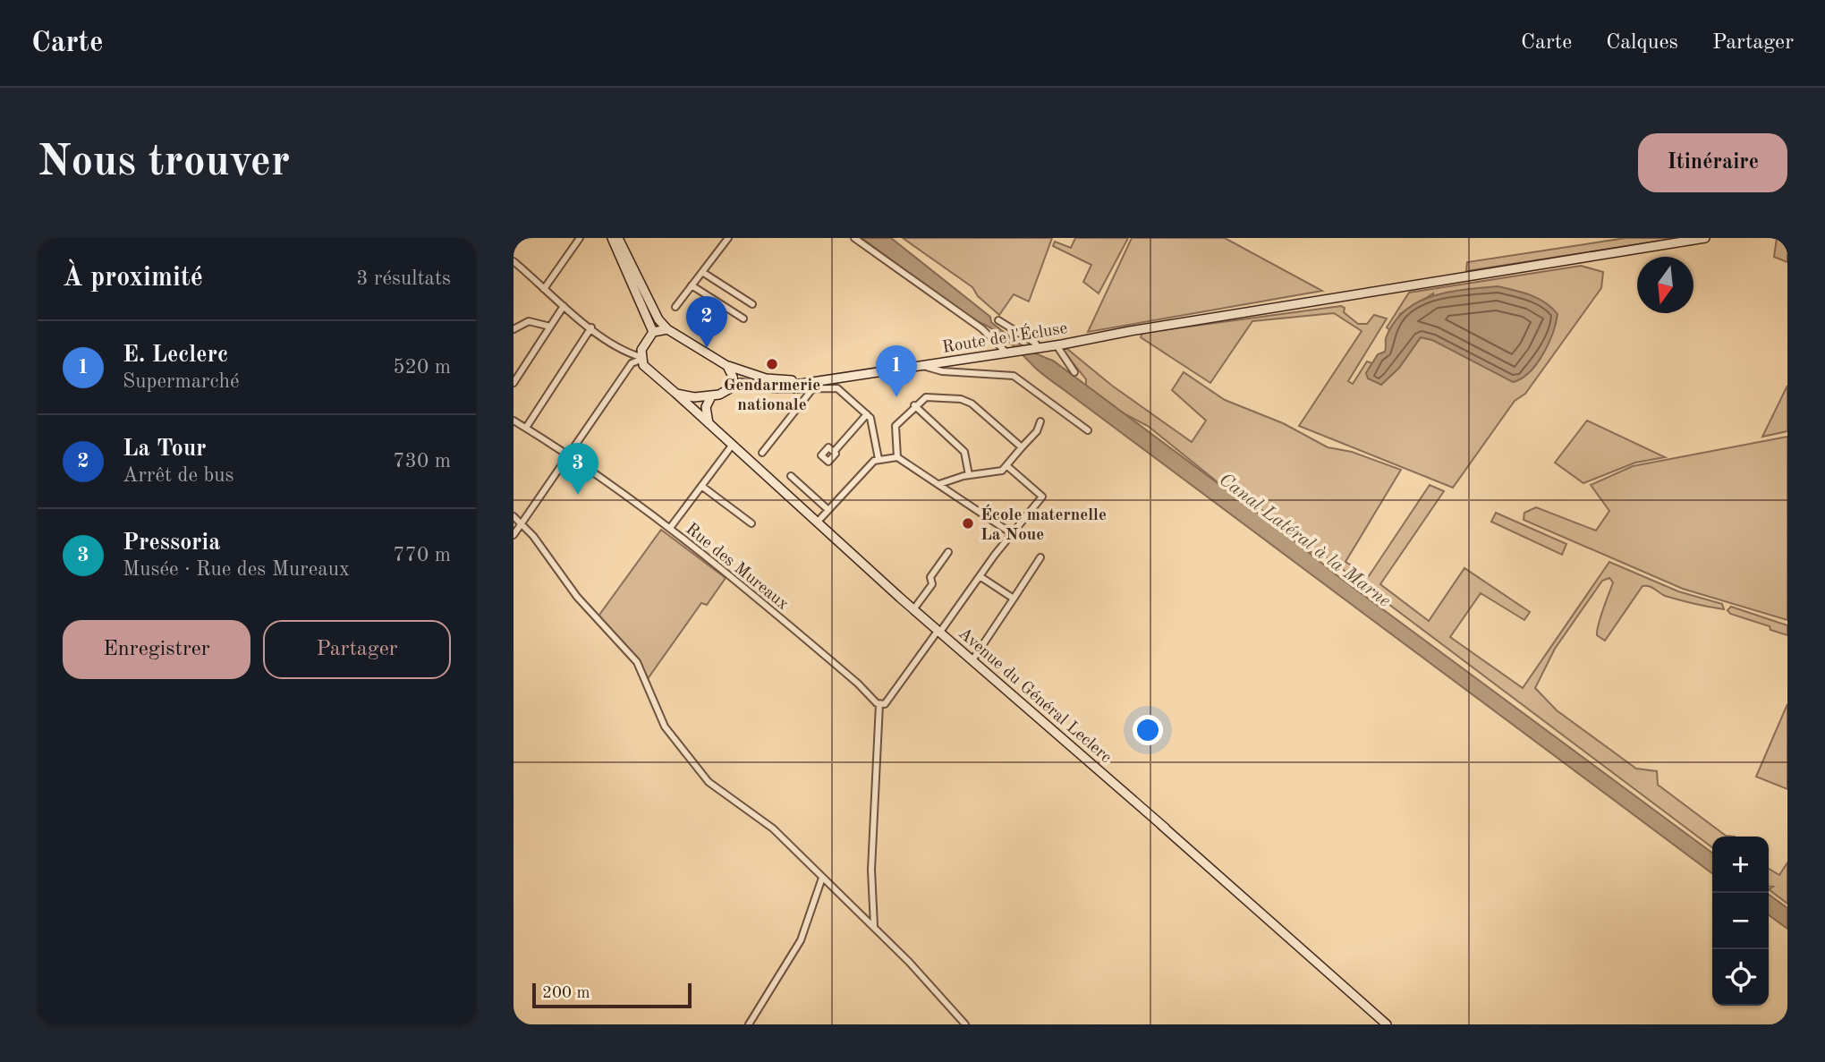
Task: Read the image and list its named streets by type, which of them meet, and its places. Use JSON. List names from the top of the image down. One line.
{"streets":{"main road":["Route de l'Écluse","Avenue du Général Leclerc"],"street":["Rue des Mureaux"]},"water":["Canal Latéral à la Marne"],"places":["Gendarmerie nationale","École maternelle La Noue"],"scale_bar":"200 m","north":"bottom","page":{"header":"Carte","nav":["Carte","Calques","Partager"],"buttons":["Itinéraire",["Enregistrer","Partager"]],"title":"Nous trouver","heading":["À proximité","3 résultats"],"pins":["2","1","3"],"list":[{"mark":"1","name":"E. Leclerc","note":"Supermarché","value":"520 m"},{"mark":"2","name":"La Tour","note":"Arrêt de bus","value":"730 m"},{"mark":"3","name":"Pressoria","note":"Musée · Rue des Mureaux","value":"770 m"}],"map_buttons":["+","−"],"scale":"200 m"}}
